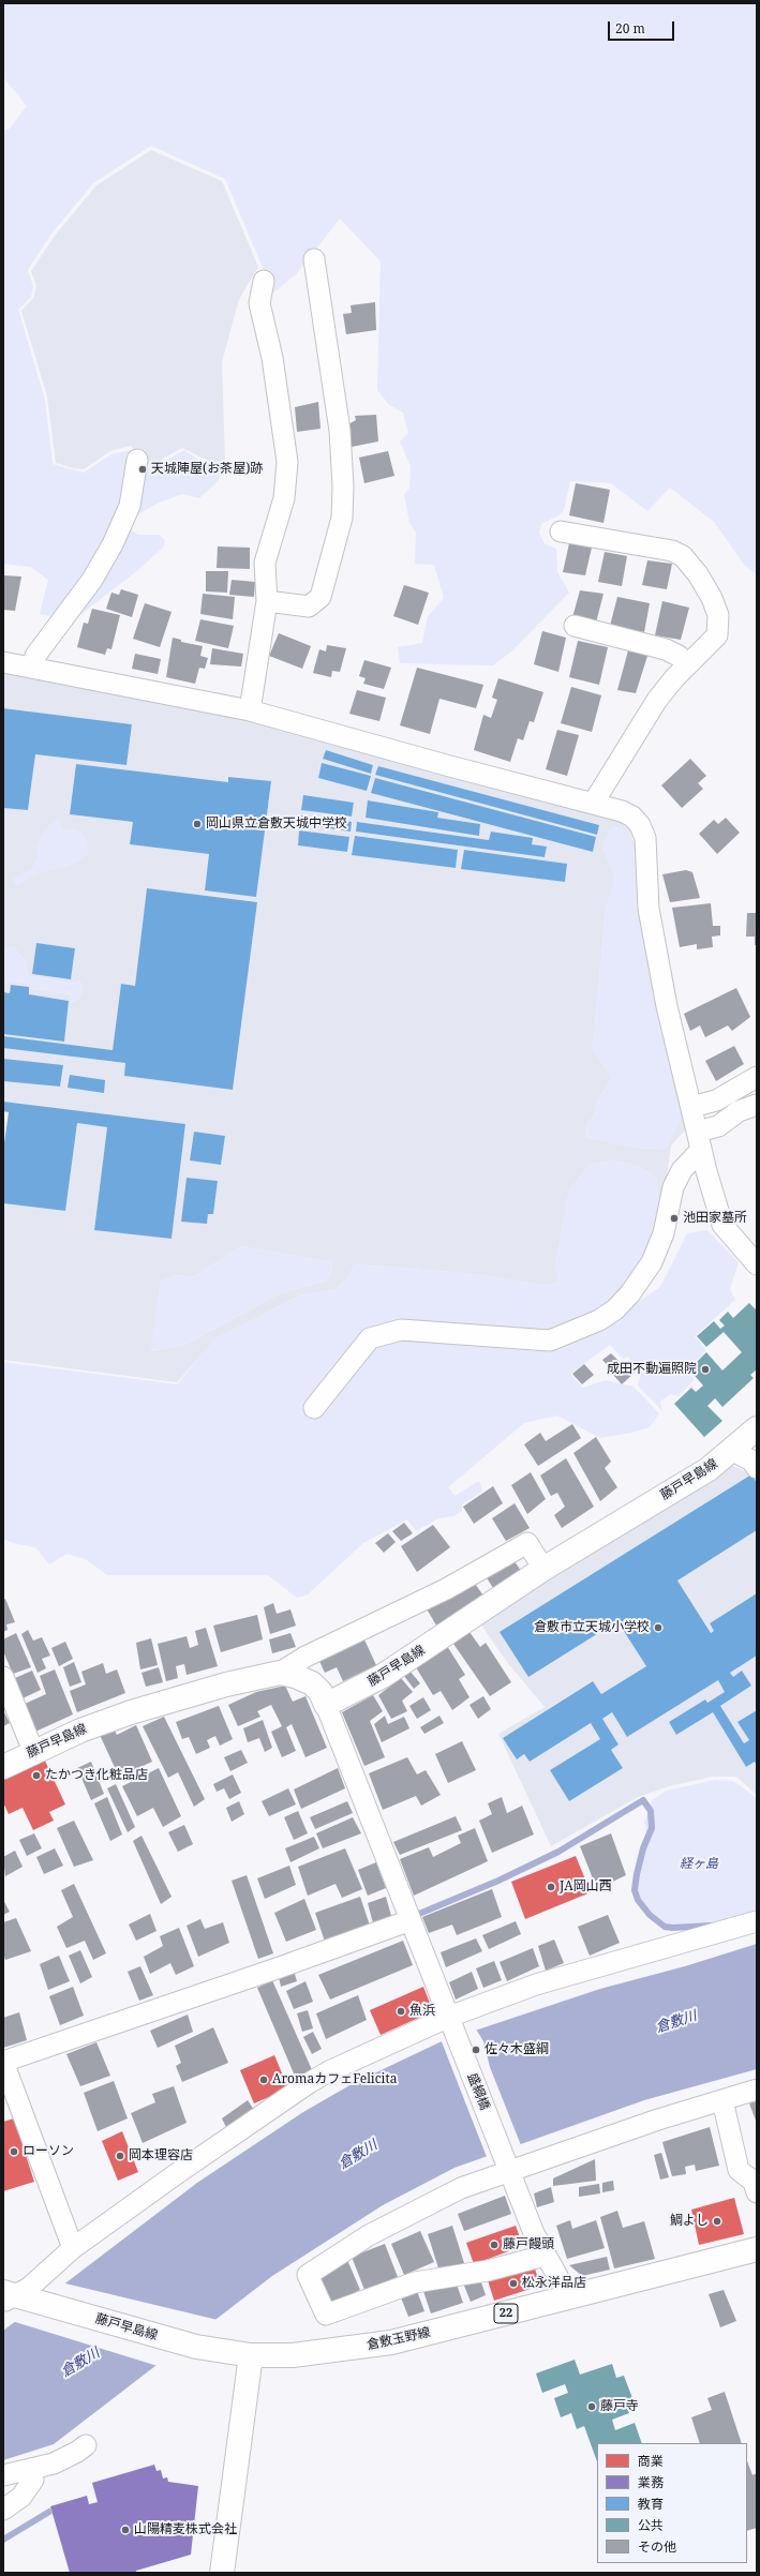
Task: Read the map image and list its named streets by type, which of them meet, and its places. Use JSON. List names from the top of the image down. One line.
{"streets":{"main road":["藤戸早島線","22","倉敷玉野線"],"street":["盛綱橋"]},"crossings":[["藤戸早島線","盛綱橋"],["藤戸早島線","倉敷玉野線"],["盛綱橋","倉敷玉野線"]],"water":["倉敷川"],"parks":["経ヶ島"],"places":["天城陣屋(お茶屋)跡","岡山県立倉敷天城中学校","池田家墓所","成田不動遍照院","倉敷市立天城小学校","たかつき化粧品店","JA岡山西","魚浜","佐々木盛綱","AromaカフェFelicita","ローソン","岡本理容店","鯛よし","藤戸饅頭","松永洋品店","藤戸寺","山陽精麦株式会社"],"legend":["商業","業務","教育","公共","その他"],"scale_bar":"20 m"}
